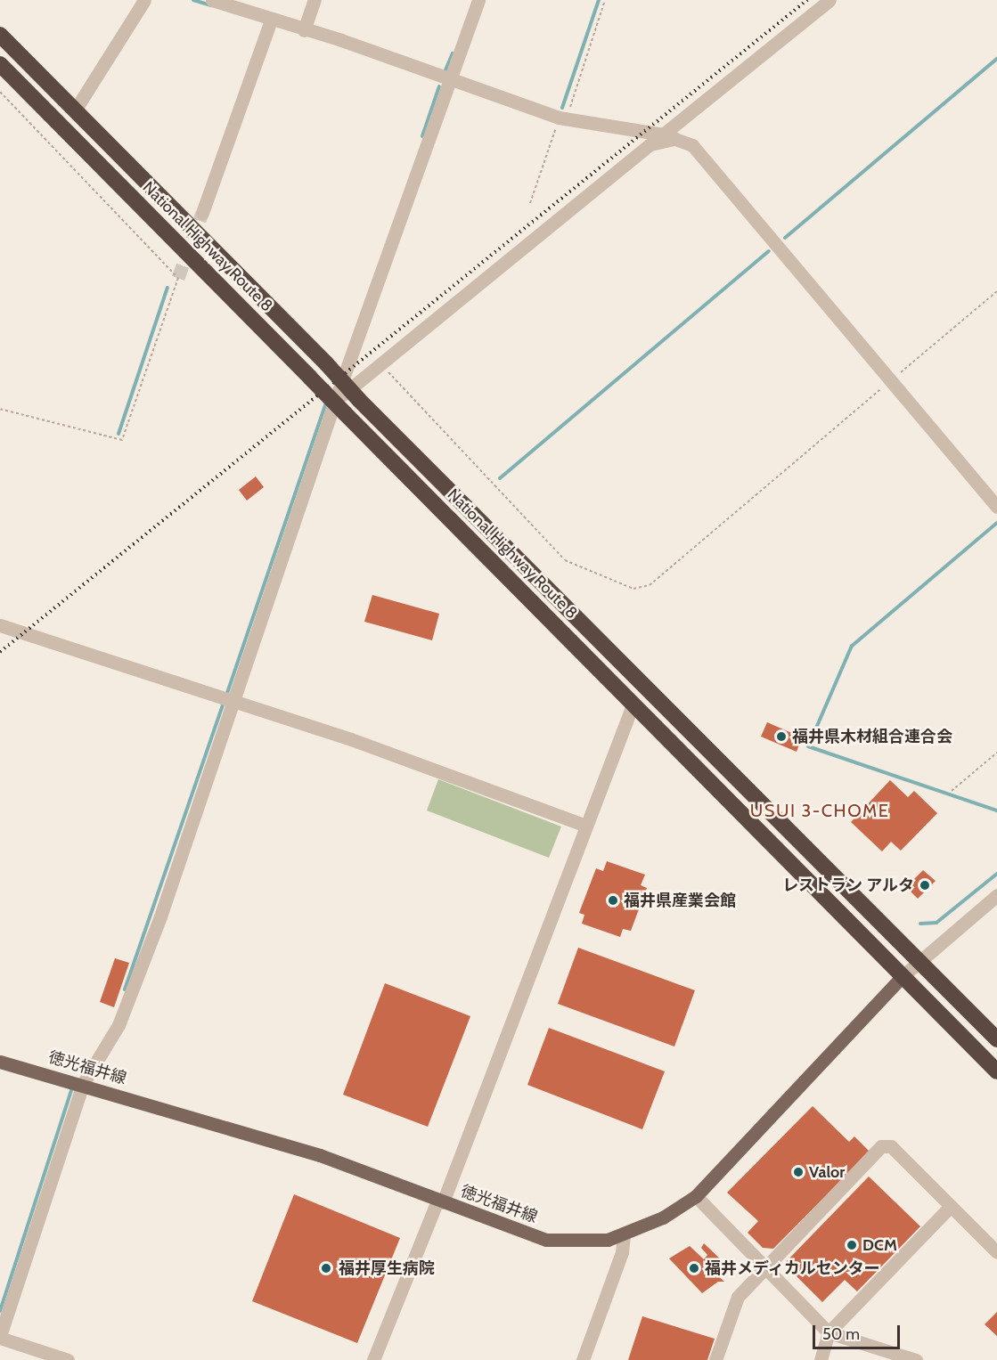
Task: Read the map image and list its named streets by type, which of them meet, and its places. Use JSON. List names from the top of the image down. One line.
{"streets":{"highway":["National Highway Route 8"],"main road":["徳光福井線"]},"crossings":[["National Highway Route 8","徳光福井線"]],"districts":["USUI 3-CHOME"],"places":["福井県木材組合連合会","レストラン アルタ","福井県産業会館","Valor","DCM","福井厚生病院","福井メディカルセンター"],"scale_bar":"50 m"}
